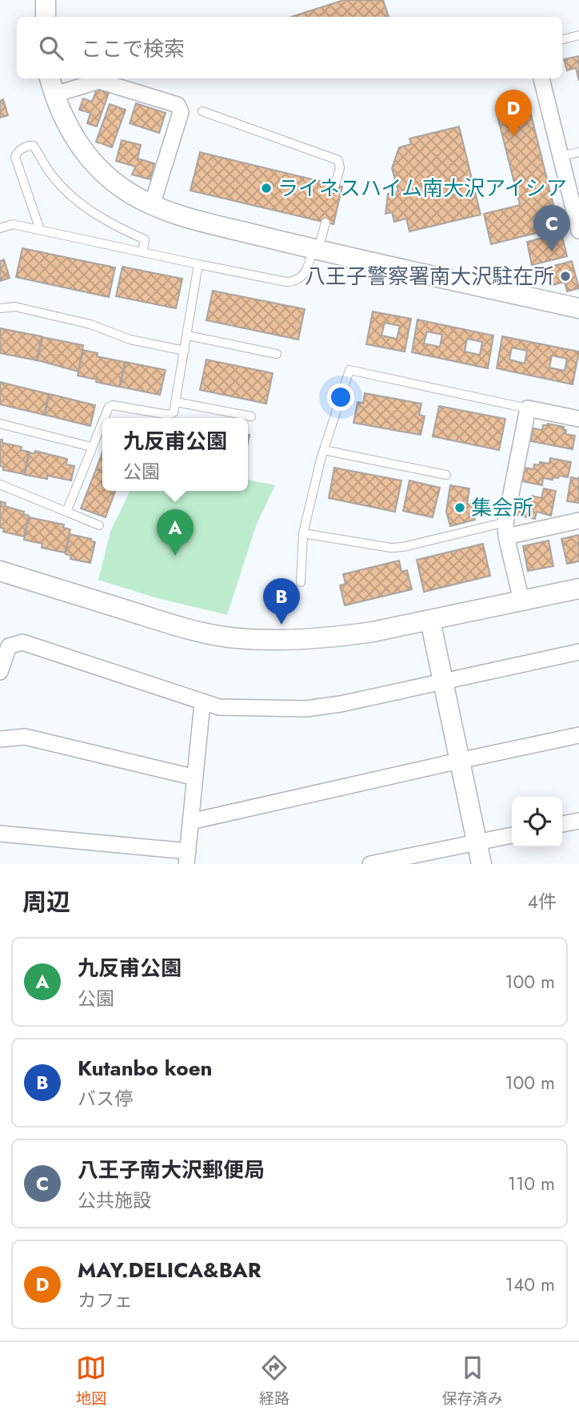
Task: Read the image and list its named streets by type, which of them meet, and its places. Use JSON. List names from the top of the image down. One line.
{"places":["ライネスハイム南大沢アイシア","八王子警察署南大沢駐在所","集会所"],"page":{"search":"ここで検索","pins":["D","C","A","B"],"popup":["九反甫公園","公園"],"heading":["周辺","4件"],"list":[{"mark":"A","name":"九反甫公園","note":"公園","value":"100 m"},{"mark":"B","name":"Kutanbo koen","note":"バス停","value":"100 m"},{"mark":"C","name":"八王子南大沢郵便局","note":"公共施設","value":"110 m"},{"mark":"D","name":"MAY.DELICA&BAR","note":"カフェ","value":"140 m"}],"nav":["地図","経路","保存済み"]}}
